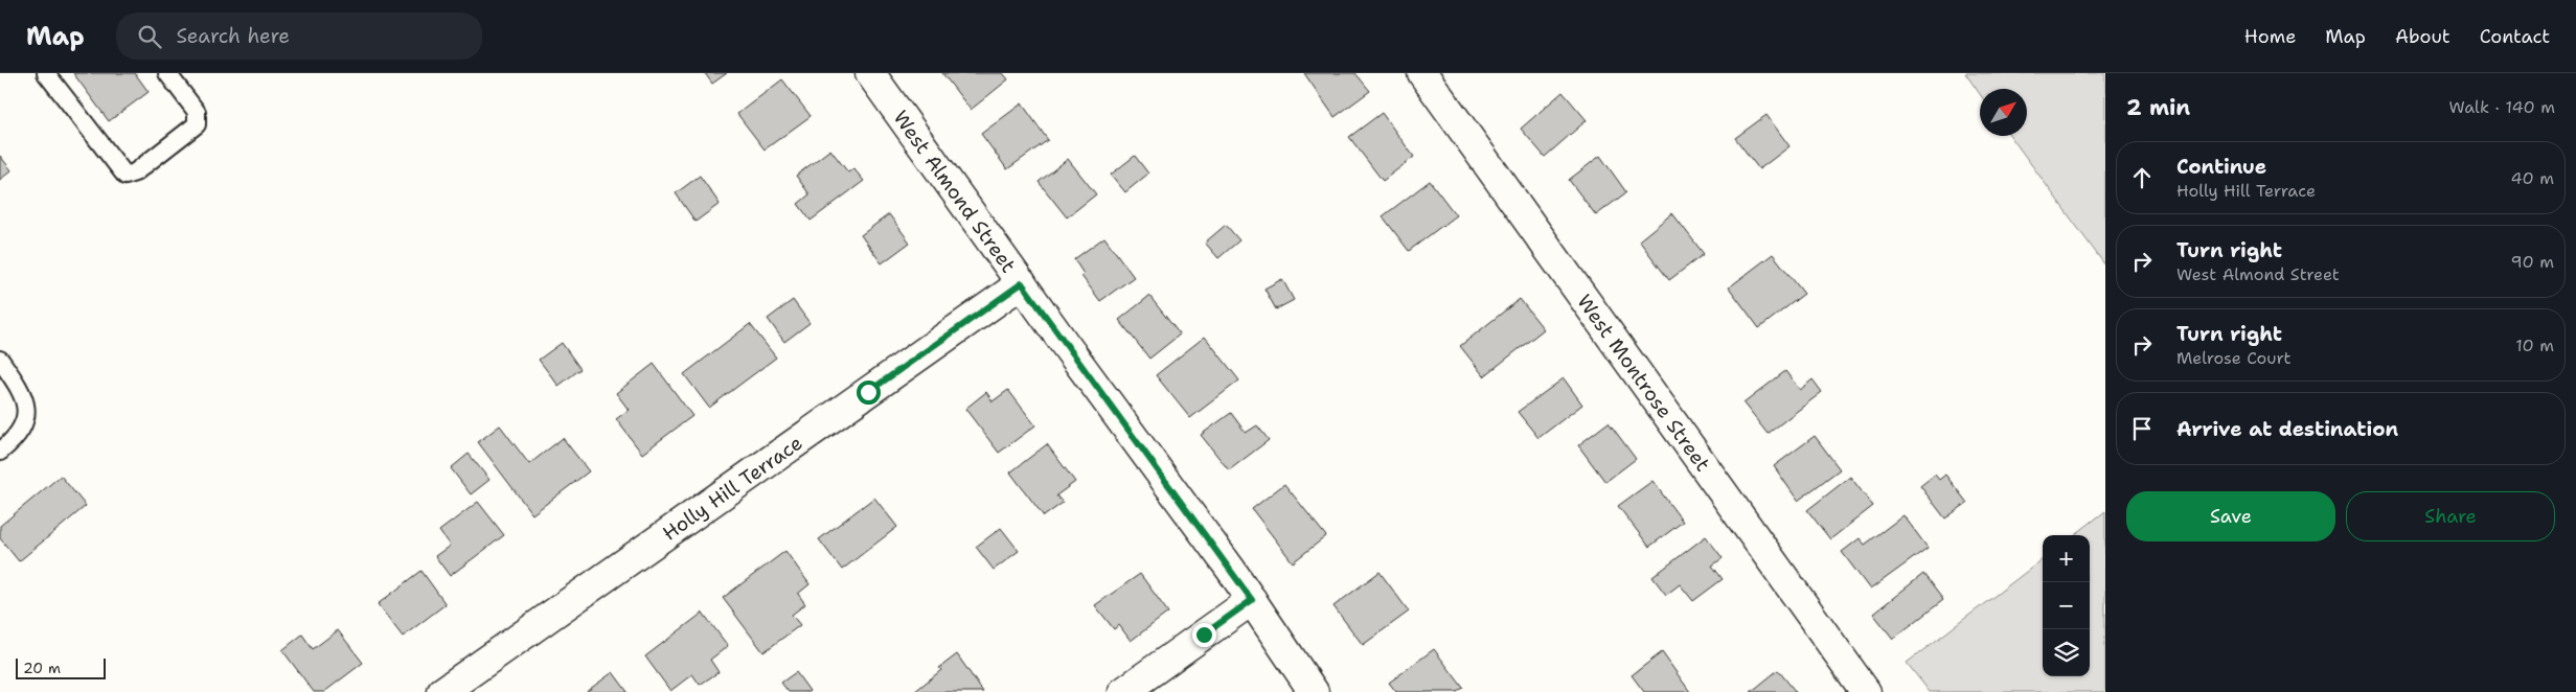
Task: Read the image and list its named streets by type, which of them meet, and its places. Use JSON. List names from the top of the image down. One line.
{"streets":{"street":["West Almond Street","West Montrose Street","Holly Hill Terrace"]},"crossings":[["West Almond Street","Holly Hill Terrace"]],"scale_bar":"20 m","north":"top right","page":{"header":"Map","search":"Search here","nav":["Home","Map","About","Contact"],"heading":["2 min","Walk · 140 m"],"list":[["Continue","Holly Hill Terrace","40 m"],["Turn right","West Almond Street","90 m"],["Turn right","Melrose Court","10 m"],"Arrive at destination"],"buttons":["Save","Share"],"map_buttons":["+","−"],"scale":"20 m"}}
